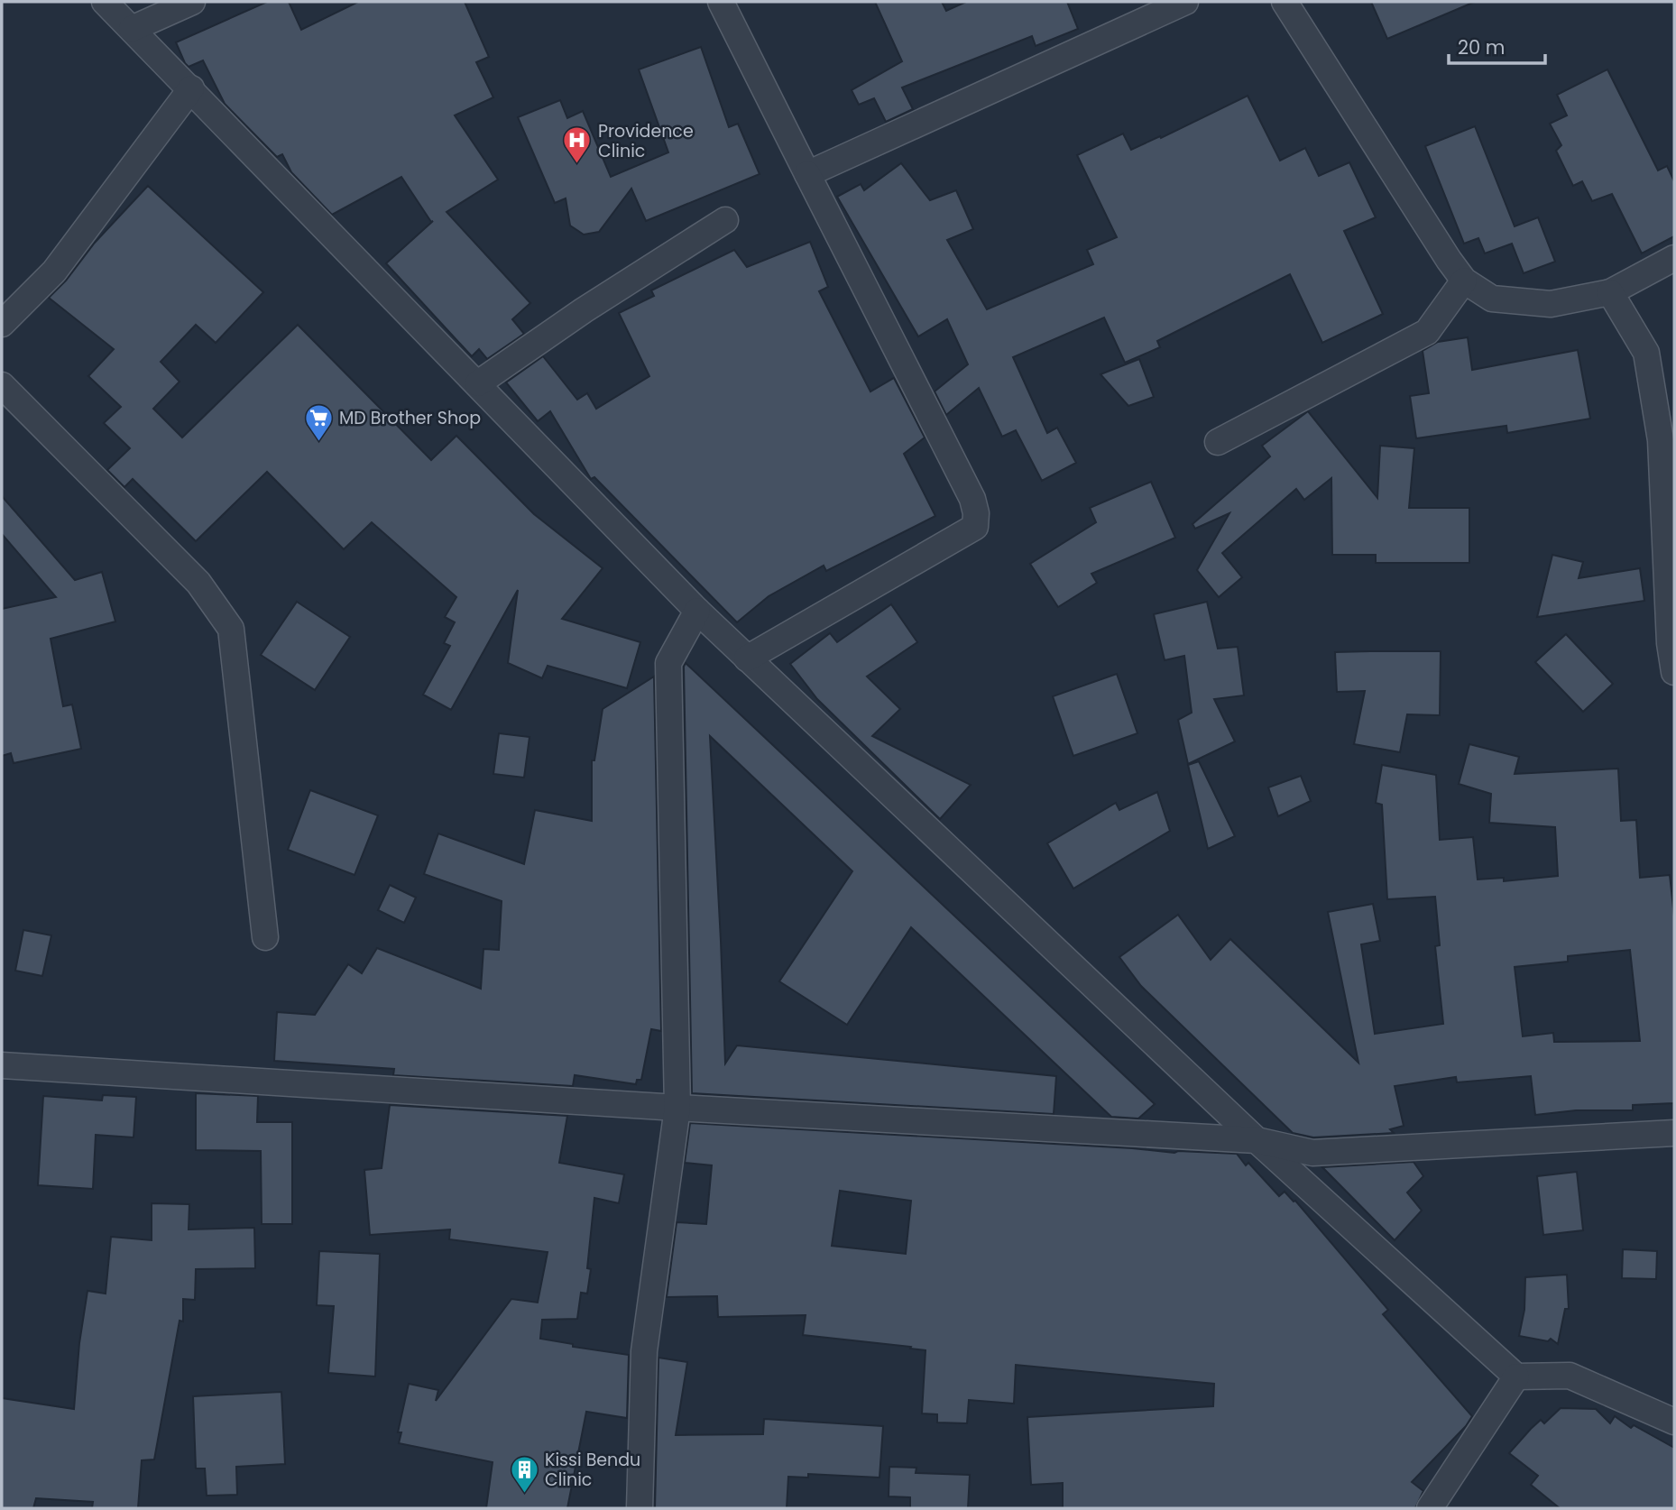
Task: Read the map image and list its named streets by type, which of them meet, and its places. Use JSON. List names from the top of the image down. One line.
{"places":{"hospital":["Providence Clinic"],"supermarket":["MD Brother Shop"],"building":["Kissi Bendu Clinic"]},"scale_bar":"20 m"}
